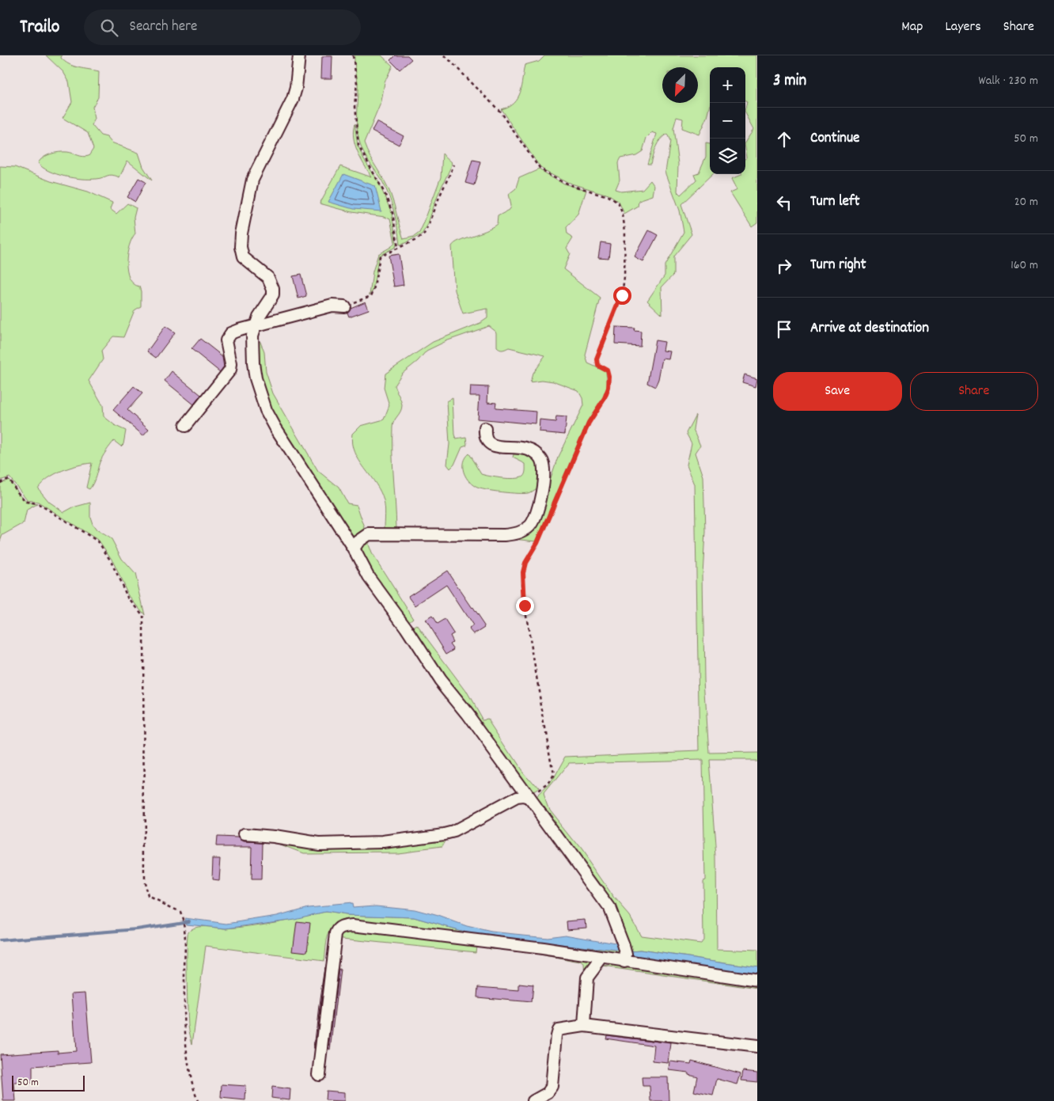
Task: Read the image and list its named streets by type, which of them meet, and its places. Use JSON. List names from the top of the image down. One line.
{"scale_bar":"50 m","north":"bottom left","page":{"header":"Trailo","search":"Search here","nav":["Map","Layers","Share"],"heading":["3 min","Walk · 230 m"],"map_buttons":["+","−"],"list":[["Continue","50 m"],["Turn left","20 m"],["Turn right","160 m"],"Arrive at destination"],"buttons":["Save","Share"],"scale":"50 m"}}
